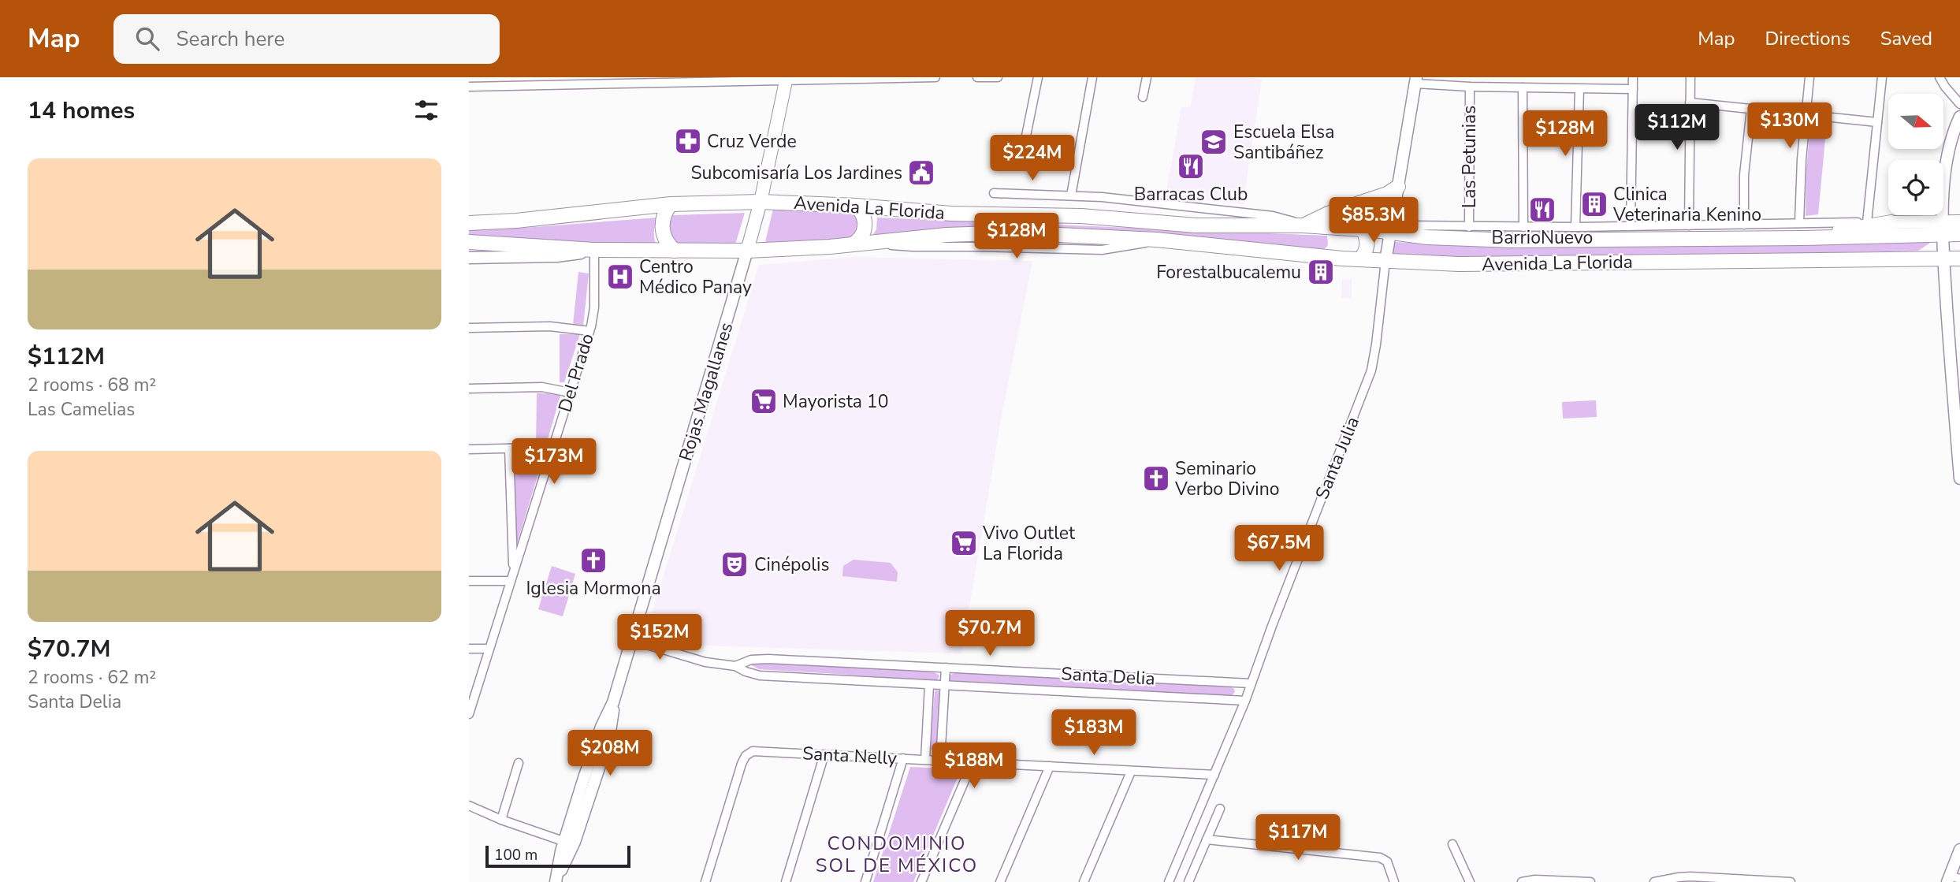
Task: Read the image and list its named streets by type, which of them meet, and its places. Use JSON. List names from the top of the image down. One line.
{"streets":{"main road":["Avenida La Florida","Rojas Magallanes"],"street":["Las Petunias","Del Prado","Santa Julia","Santa Delia","Santa Nelly"]},"crossings":[["Las Petunias","Avenida La Florida"],["Avenida La Florida","Del Prado"],["Avenida La Florida","Rojas Magallanes"],["Avenida La Florida","Santa Julia"],["Rojas Magallanes","Santa Delia"],["Santa Julia","Santa Delia"],["Santa Julia","Santa Nelly"]],"districts":["CONDOMINIO SOL DE MÉXICO"],"places":{"pharmacy":["Cruz Verde"],"school or university":["Escuela Elsa Santibáñez"],"restaurant":["Barracas Club","BarrioNuevo"],"public building":["Subcomisaría Los Jardines"],"building":["Clinica Veterinaria Kenino","Forestalbucalemu"],"hospital":["Centro Médico Panay"],"supermarket":["Mayorista 10","Vivo Outlet La Florida"],"church":["Seminario Verbo Divino","Iglesia Mormona"],"theatre":["Cinépolis"]},"scale_bar":"100 m","north":"right","page":{"header":"Map","search":"Search here","nav":["Map","Directions","Saved"],"heading":"14 homes","price":["$130M","$112M","$128M","$224M","$85.3M","$128M","$173M","$67.5M","$70.7M","$152M","$183M","$208M","$188M","$117M"],"list":[{"name":"$112M","note":"2 rooms · 68 m² · Las Camelias"},{"name":"$70.7M","note":"2 rooms · 62 m² · Santa Delia"}],"scale":"100 m"}}
